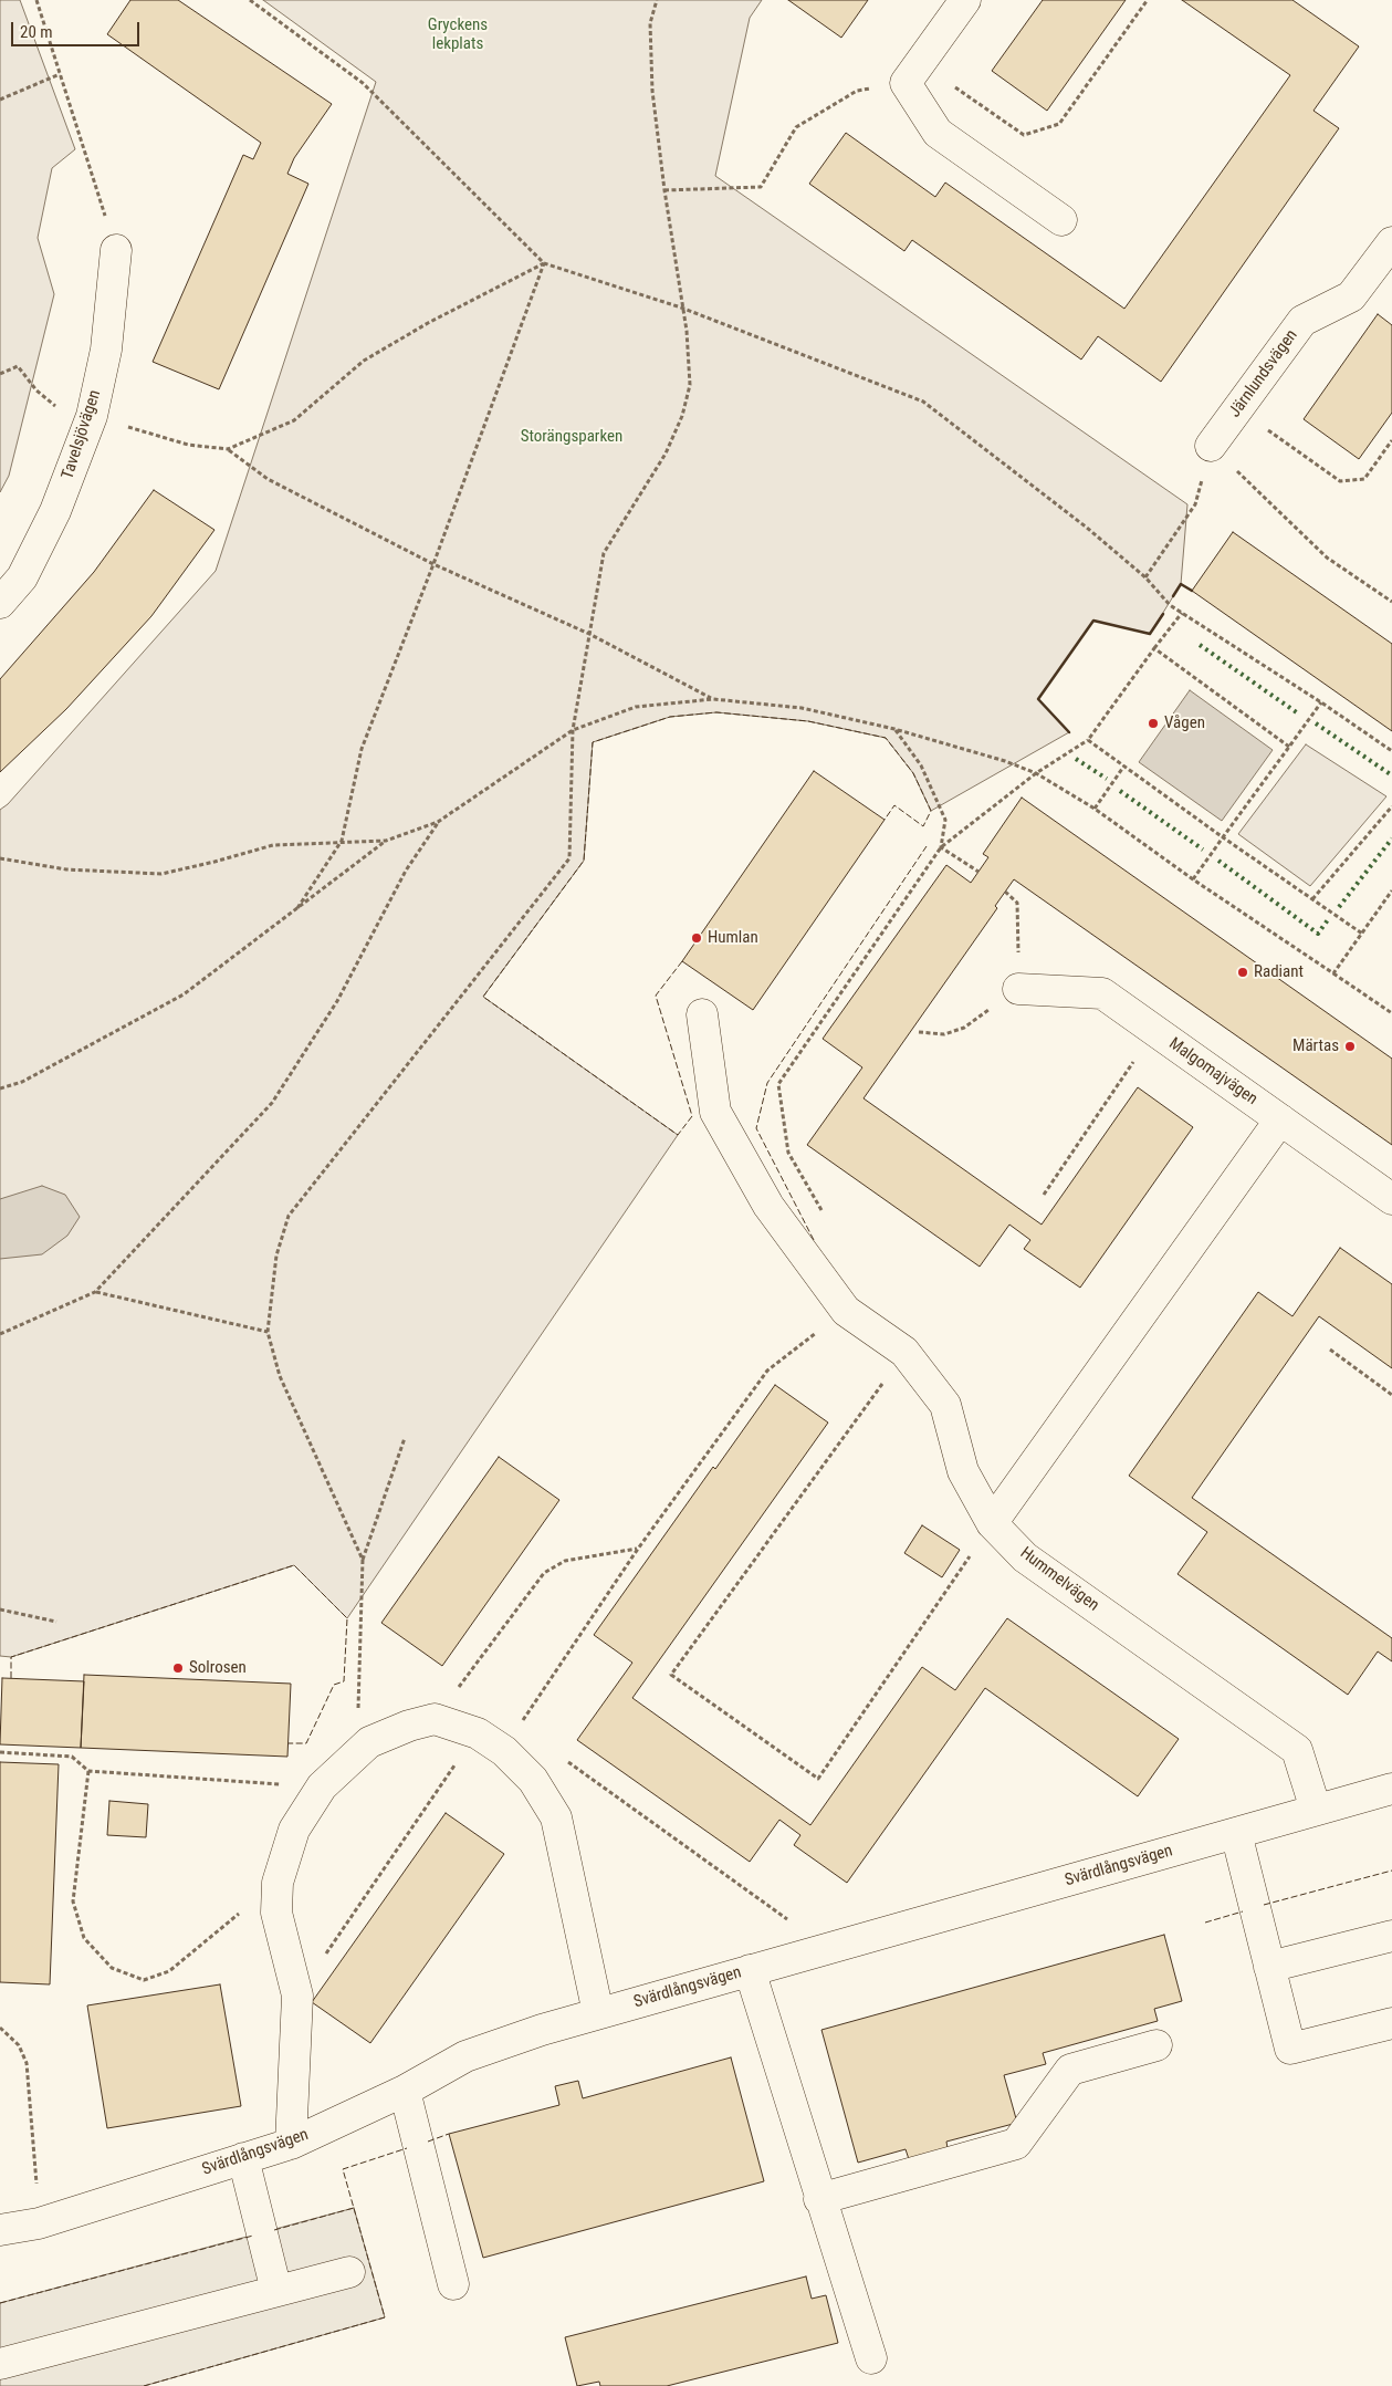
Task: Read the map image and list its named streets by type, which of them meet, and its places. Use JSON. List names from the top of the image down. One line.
{"streets":{"street":["Järnlundsvägen","Tavelsjövägen","Malgomajvägen","Hummelvägen","Svärdlångsvägen"]},"crossings":[["Hummelvägen","Svärdlångsvägen"]],"parks":["Gryckens lekplats","Storängsparken"],"places":["Vågen","Humlan","Radiant","Märtas","Solrosen"],"scale_bar":"20 m"}
